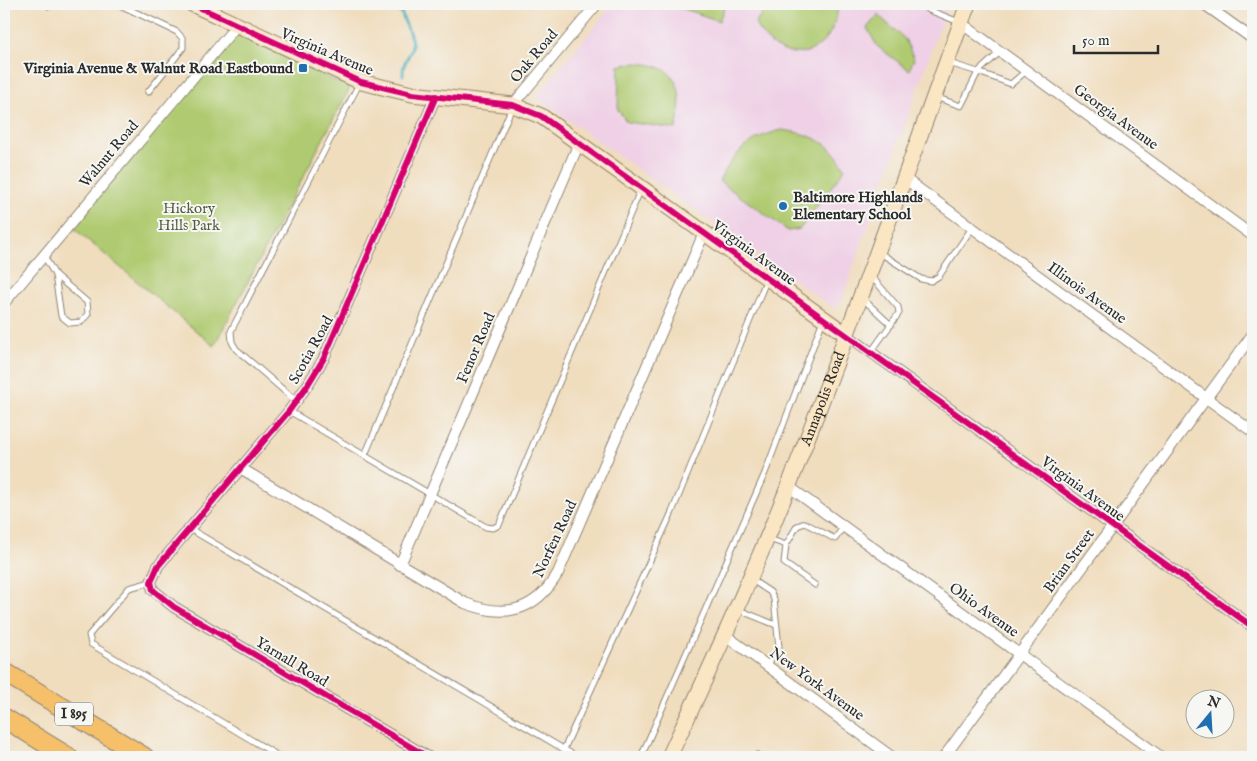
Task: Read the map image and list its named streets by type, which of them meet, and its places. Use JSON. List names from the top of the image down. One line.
{"streets":{"highway":["I 895"],"main road":["Virginia Avenue","Annapolis Road"],"street":["Oak Road","Georgia Avenue","Walnut Road","Illinois Avenue","Fenor Road","Scotia Road","Norfen Road","Brian Street","Ohio Avenue","Yarnall Road","New York Avenue"]},"crossings":[["Virginia Avenue","Oak Road"],["Virginia Avenue","Walnut Road"],["Virginia Avenue","Fenor Road"],["Virginia Avenue","Scotia Road"],["Virginia Avenue","Annapolis Road"],["Virginia Avenue","Norfen Road"],["Virginia Avenue","Brian Street"],["Georgia Avenue","Annapolis Road"],["Illinois Avenue","Annapolis Road"],["Illinois Avenue","Brian Street"],["Fenor Road","Norfen Road"],["Scotia Road","Norfen Road"],["Scotia Road","Yarnall Road"],["Annapolis Road","Ohio Avenue"],["Annapolis Road","New York Avenue"],["Brian Street","Ohio Avenue"]],"parks":["Hickory Hills Park"],"places":{"transit":["Virginia Avenue & Walnut Road Eastbound"],"other":["Baltimore Highlands Elementary School"]},"scale_bar":"50 m","north":"top"}
